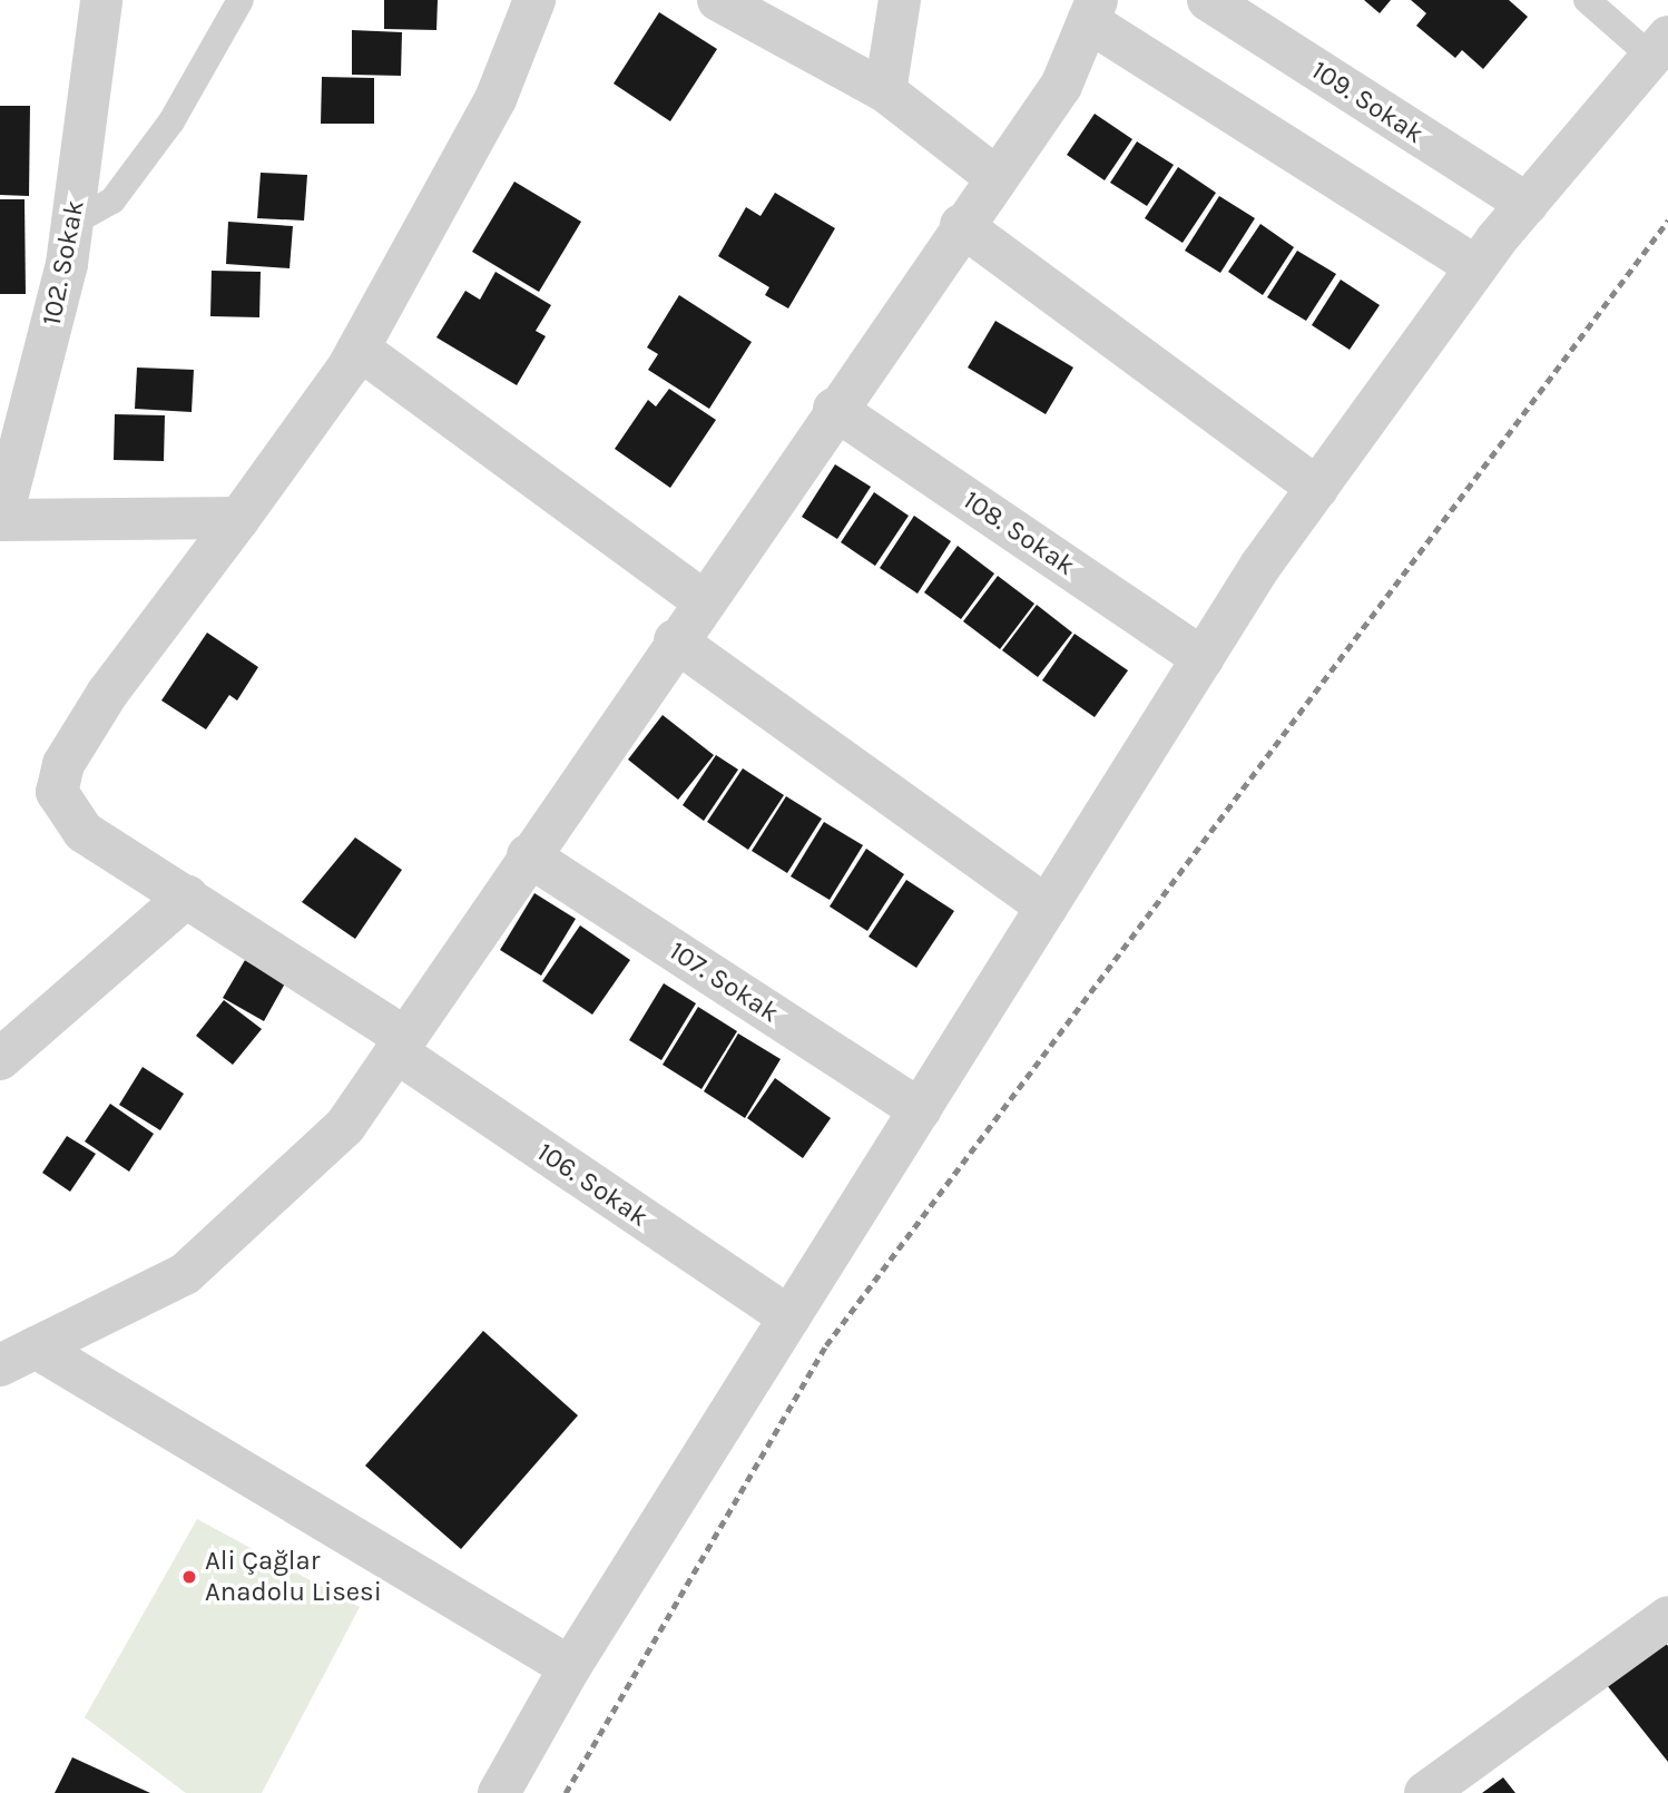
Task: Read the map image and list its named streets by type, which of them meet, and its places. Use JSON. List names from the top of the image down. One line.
{"streets":{"street":["109. Sokak","102. Sokak","108. Sokak","107. Sokak","106. Sokak"]},"places":["Ali Çağlar Anadolu Lisesi"]}
